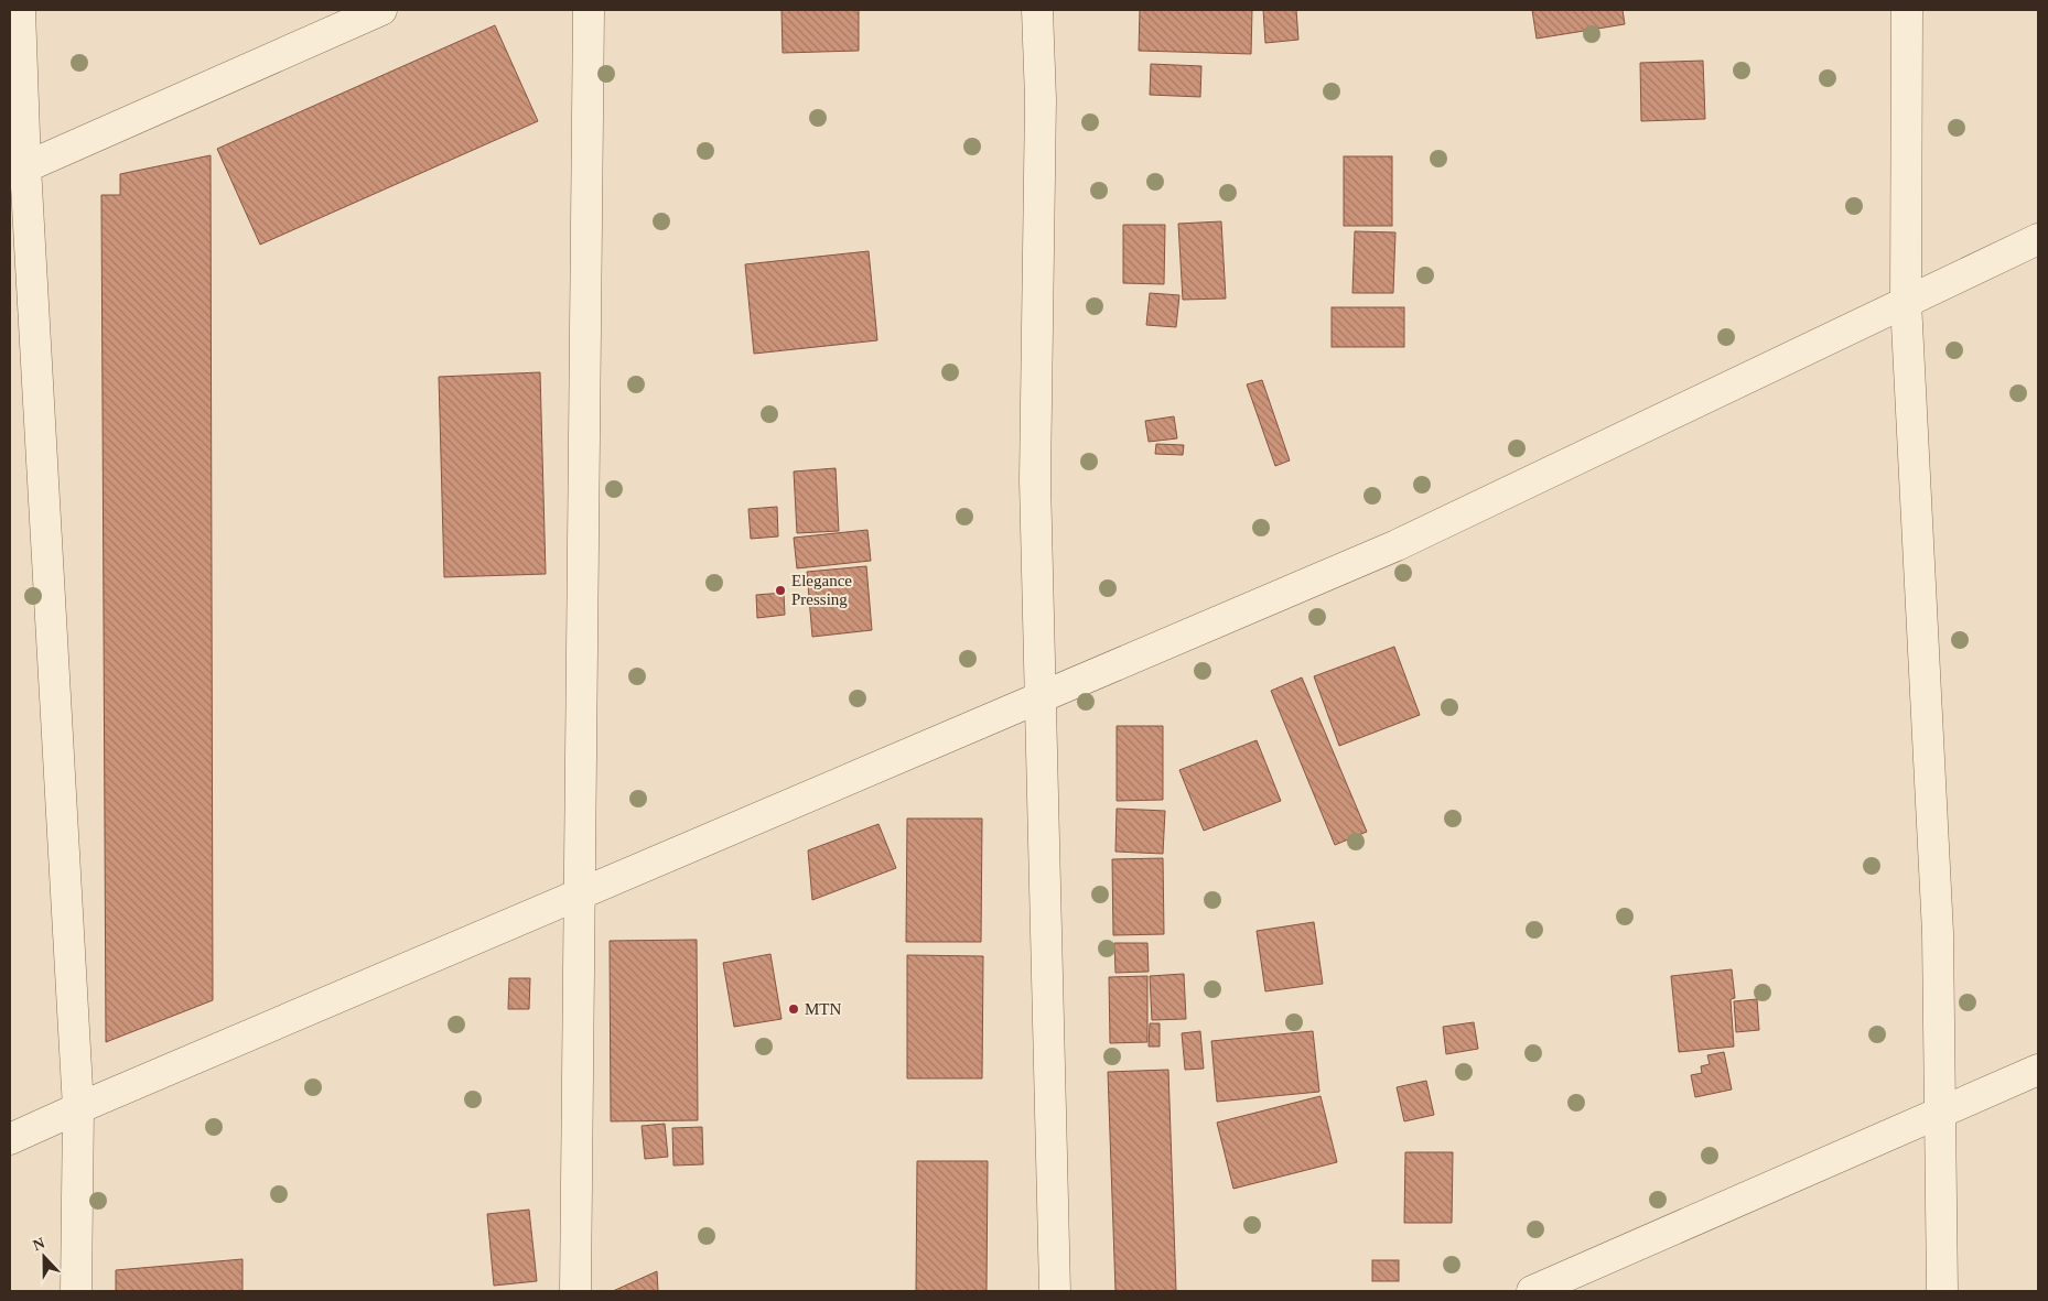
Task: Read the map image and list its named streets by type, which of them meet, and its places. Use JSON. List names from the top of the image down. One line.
{"places":["Elegance Pressing","MTN"],"north":"top"}
